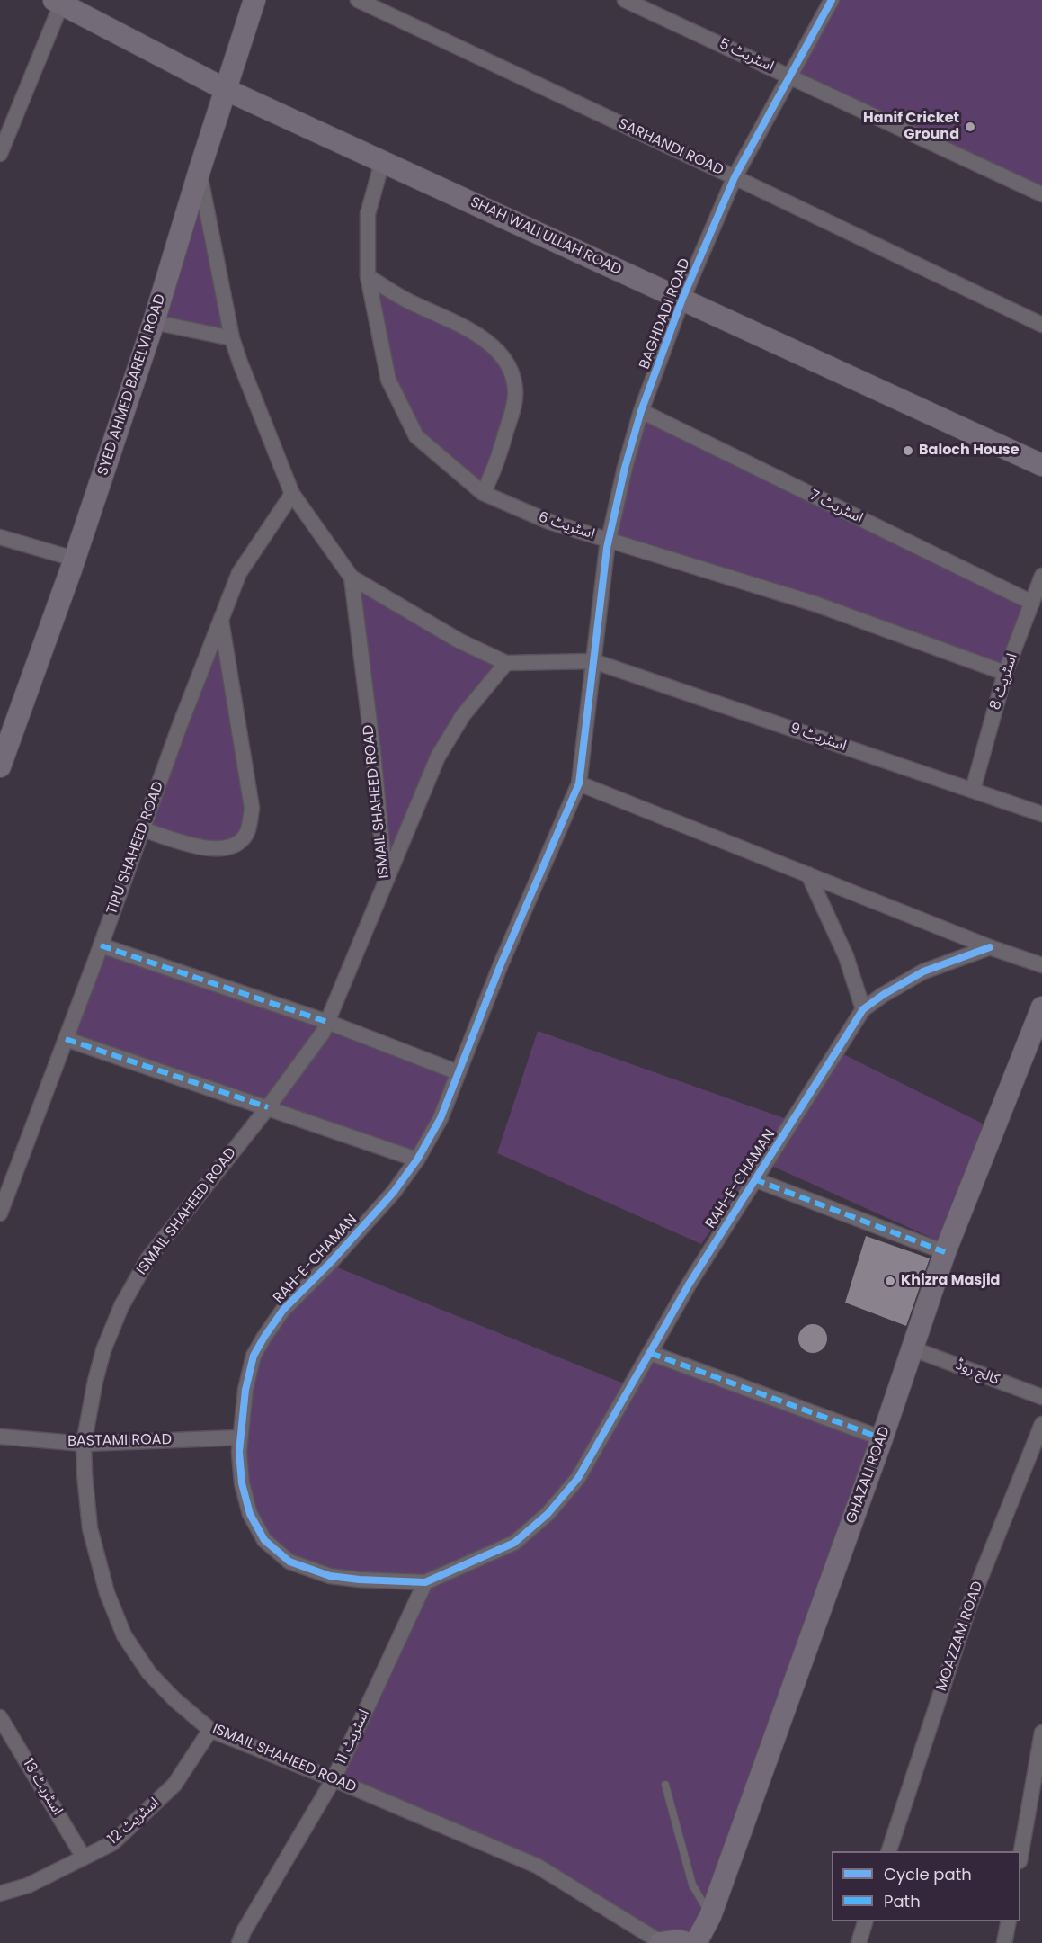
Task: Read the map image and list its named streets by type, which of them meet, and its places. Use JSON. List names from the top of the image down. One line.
{"streets":{"main road":["SHAH WALI ULLAH ROAD","SYED AHMED BARELVI ROAD","GHAZALI ROAD"],"street":["اسٹریٹ 5","SARHANDI ROAD","BAGHDADI ROAD","اسٹریٹ 7","اسٹریٹ 6","اسٹریٹ 8","اسٹریٹ 9","ISMAIL SHAHEED ROAD","TIPU SHAHEED ROAD","RAH-E-CHAMAN","کالج روڈ","BASTAMI ROAD","MOAZZAM ROAD","اسٹریٹ 11","اسٹریٹ 13","اسٹریٹ 12"]},"crossings":[["اسٹریٹ 5","BAGHDADI ROAD"],["SARHANDI ROAD","BAGHDADI ROAD"],["SHAH WALI ULLAH ROAD","BAGHDADI ROAD"],["SHAH WALI ULLAH ROAD","SYED AHMED BARELVI ROAD"],["SHAH WALI ULLAH ROAD","اسٹریٹ 6"],["BAGHDADI ROAD","اسٹریٹ 7"],["BAGHDADI ROAD","اسٹریٹ 6"],["BAGHDADI ROAD","اسٹریٹ 9"],["BAGHDADI ROAD","RAH-E-CHAMAN"],["اسٹریٹ 7","اسٹریٹ 8"],["اسٹریٹ 6","اسٹریٹ 8"],["اسٹریٹ 8","اسٹریٹ 9"],["اسٹریٹ 9","RAH-E-CHAMAN"],["ISMAIL SHAHEED ROAD","BASTAMI ROAD"],["ISMAIL SHAHEED ROAD","اسٹریٹ 11"],["ISMAIL SHAHEED ROAD","اسٹریٹ 12"],["RAH-E-CHAMAN","BASTAMI ROAD"],["RAH-E-CHAMAN","اسٹریٹ 11"],["کالج روڈ","GHAZALI ROAD"],["اسٹریٹ 13","اسٹریٹ 12"]],"places":["Hanif Cricket Ground","Baloch House","Khizra Masjid"],"legend":["Cycle path","Path"]}
